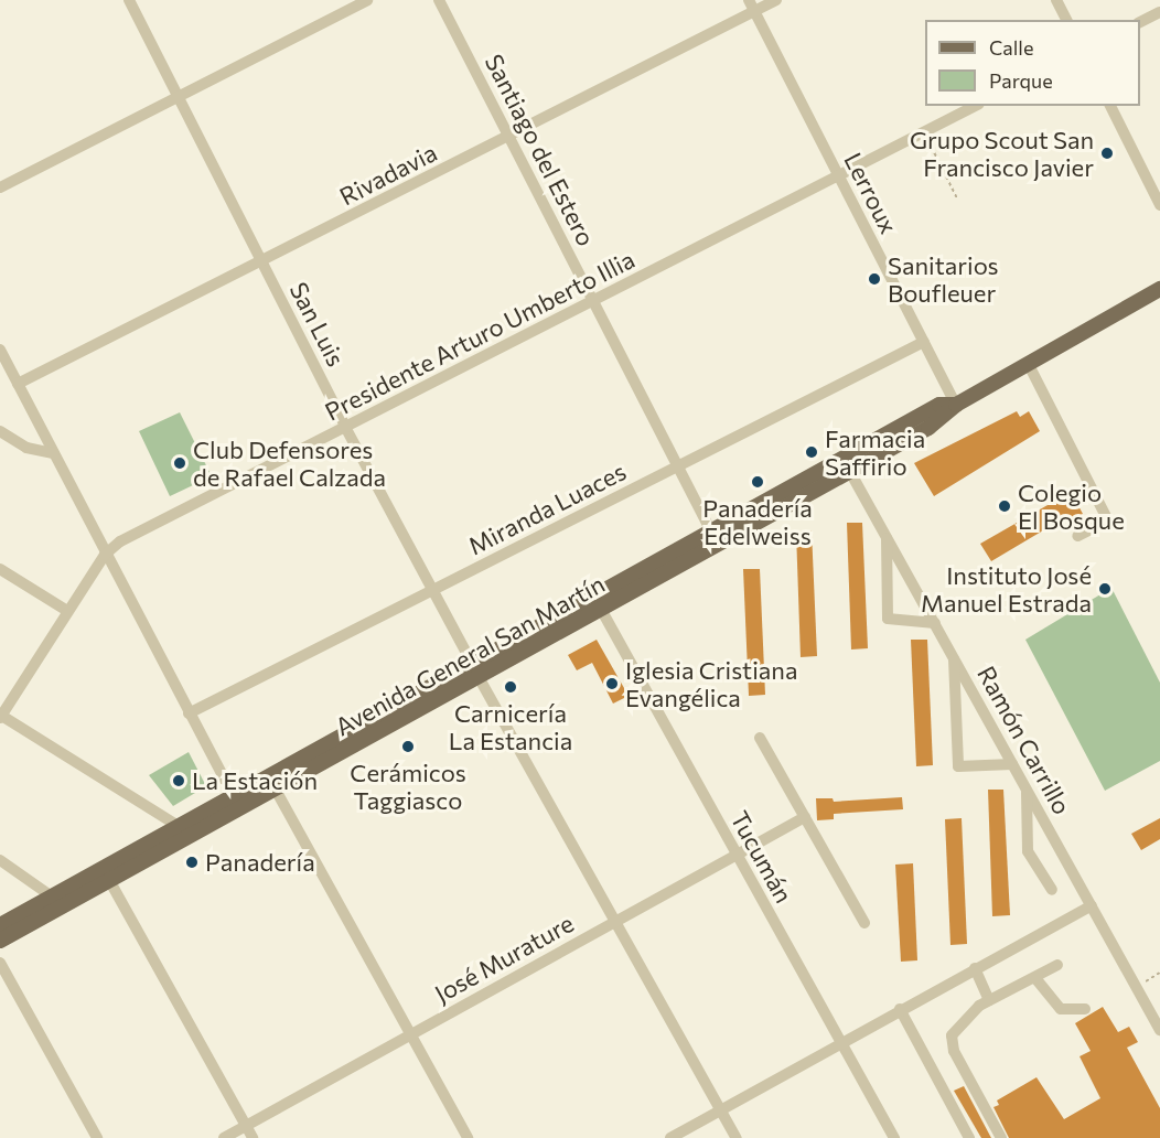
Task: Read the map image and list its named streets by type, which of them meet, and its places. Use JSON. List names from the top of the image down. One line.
{"streets":{"main road":["Avenida General San Martín"],"street":["Santiago del Estero","Rivadavia","Lerroux","San Luis","Presidente Arturo Umberto Illia","Miranda Luaces","Ramón Carrillo","Tucumán","José Murature"]},"crossings":[["Santiago del Estero","Rivadavia"],["Santiago del Estero","Presidente Arturo Umberto Illia"],["Santiago del Estero","Miranda Luaces"],["Santiago del Estero","Avenida General San Martín"],["Rivadavia","Lerroux"],["Rivadavia","San Luis"],["Lerroux","Presidente Arturo Umberto Illia"],["Lerroux","Miranda Luaces"],["Lerroux","Avenida General San Martín"],["San Luis","Presidente Arturo Umberto Illia"],["San Luis","Miranda Luaces"],["San Luis","Avenida General San Martín"],["San Luis","José Murature"],["Avenida General San Martín","Ramón Carrillo"],["Avenida General San Martín","Tucumán"],["Tucumán","José Murature"]],"places":["Grupo Scout San Francisco Javier","Sanitarios Boufleuer","Farmacia Saffirio","Club Defensores de Rafael Calzada","Panadería Edelweiss","Colegio El Bosque","Instituto José Manuel Estrada","Iglesia Cristiana Evangélica","Carnicería La Estancia","Cerámicos Taggiasco","La Estación","Panadería"],"legend":["Calle","Parque"]}
